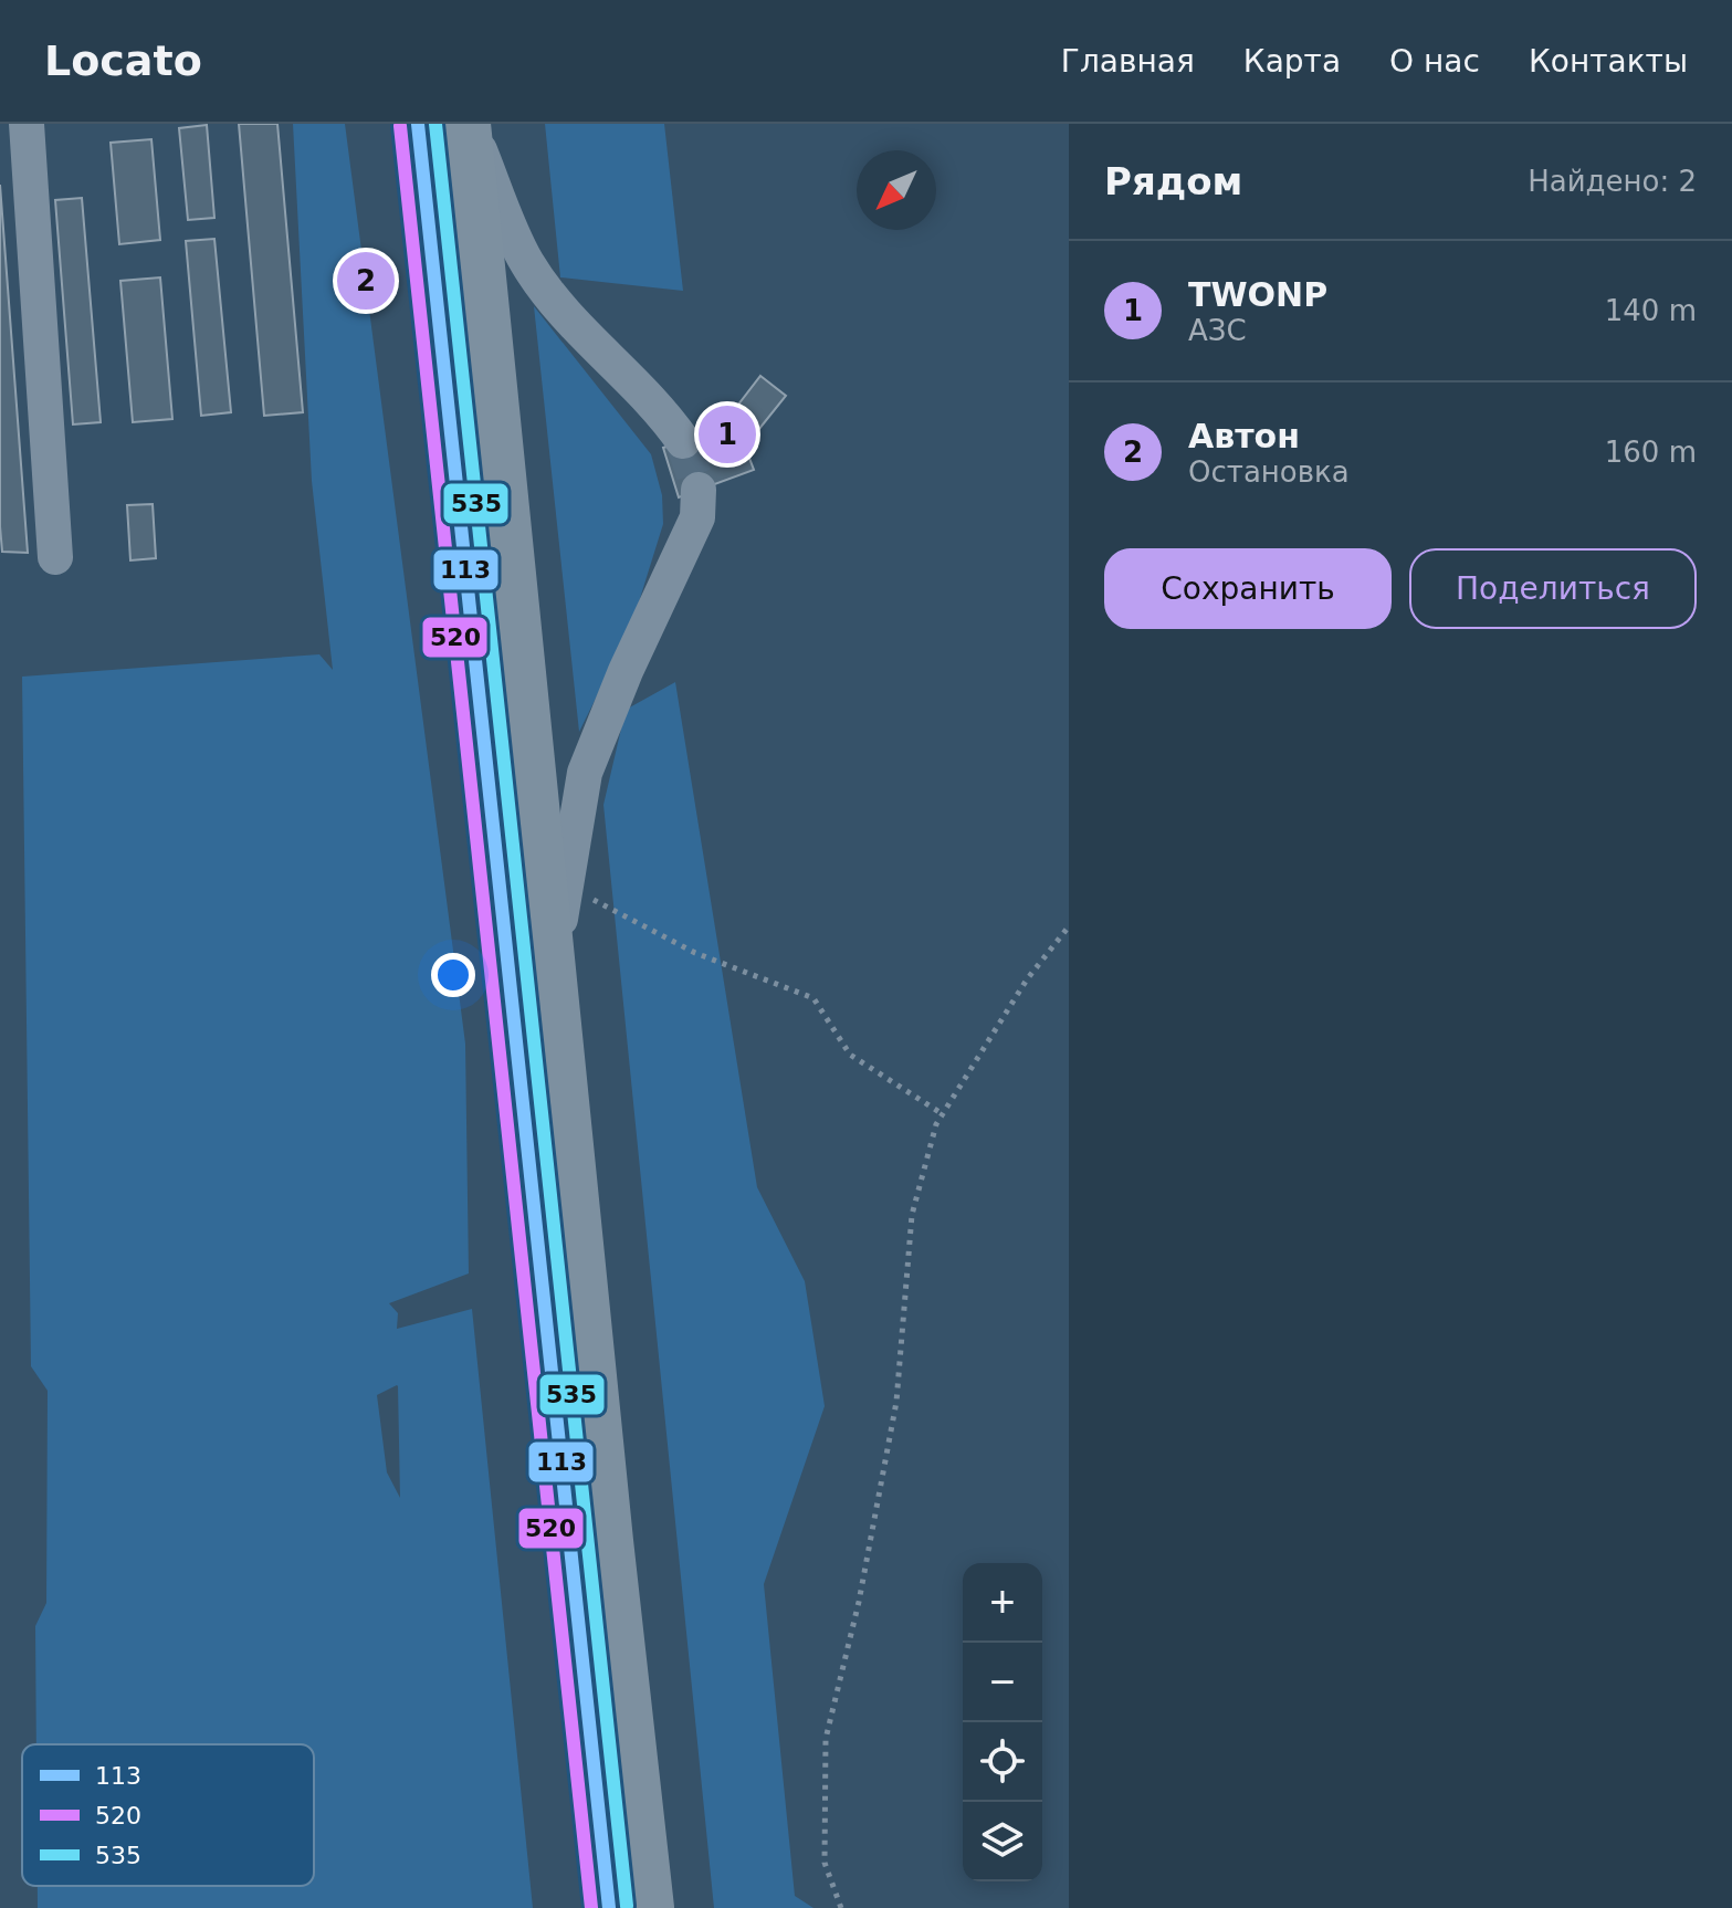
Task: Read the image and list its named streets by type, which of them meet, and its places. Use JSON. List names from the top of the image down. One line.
{"lines":["transit line 113","transit line 535","transit line 520"],"legend":["113","520","535"],"north":"bottom left","page":{"header":"Locato","nav":["Главная","Карта","О нас","Контакты"],"heading":["Рядом","Найдено: 2"],"list":[{"mark":"1","name":"TWONP","note":"АЗС","value":"140 m"},{"mark":"2","name":"Автон","note":"Остановка","value":"160 m"}],"pins":["2","1"],"buttons":["Сохранить","Поделиться"],"map_buttons":["+","−"]}}
